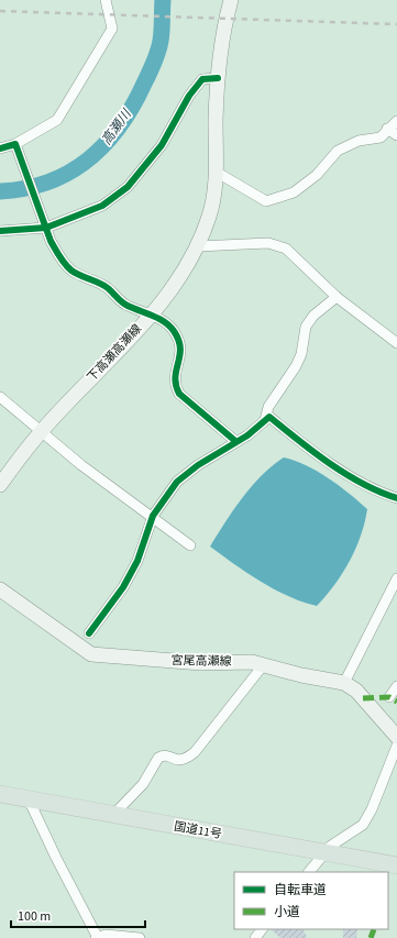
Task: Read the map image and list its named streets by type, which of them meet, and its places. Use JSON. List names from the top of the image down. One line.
{"streets":{"highway":["国道11号"],"main road":["下高瀬高瀬線","宮尾高瀬線"]},"water":["高瀬川"],"legend":["自転車道","小道"],"scale_bar":"100 m"}
